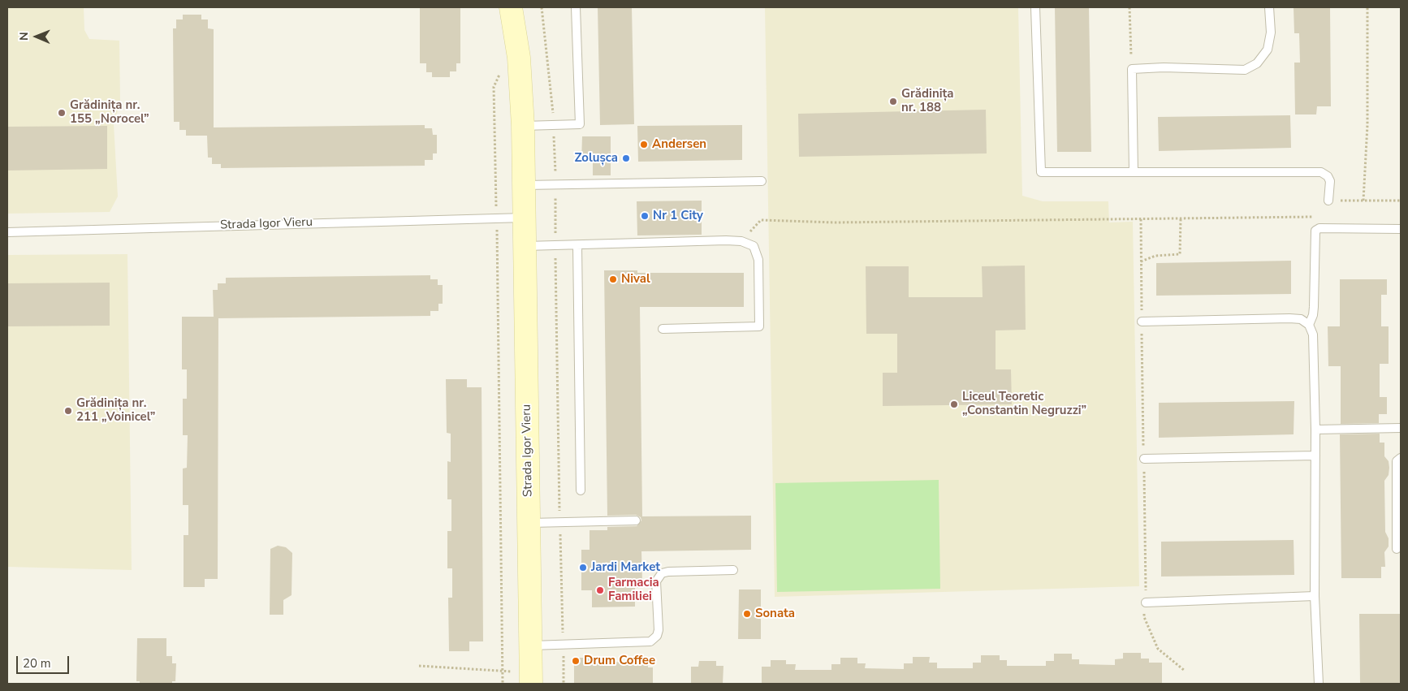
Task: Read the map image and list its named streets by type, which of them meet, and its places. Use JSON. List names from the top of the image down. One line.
{"streets":{"main road":["Strada Igor Vieru"]},"places":["Grădinița nr. 188","Grădinița nr. 155 „Norocel”","Andersen","Zolușca","Nr 1 City","Nival","Liceul Teoretic „Constantin Negruzzi”","Grădinița nr. 211 „Voinicel”","Jardi Market","Farmacia Familiei","Sonata","Drum Coffee"],"scale_bar":"20 m","north":"left"}
